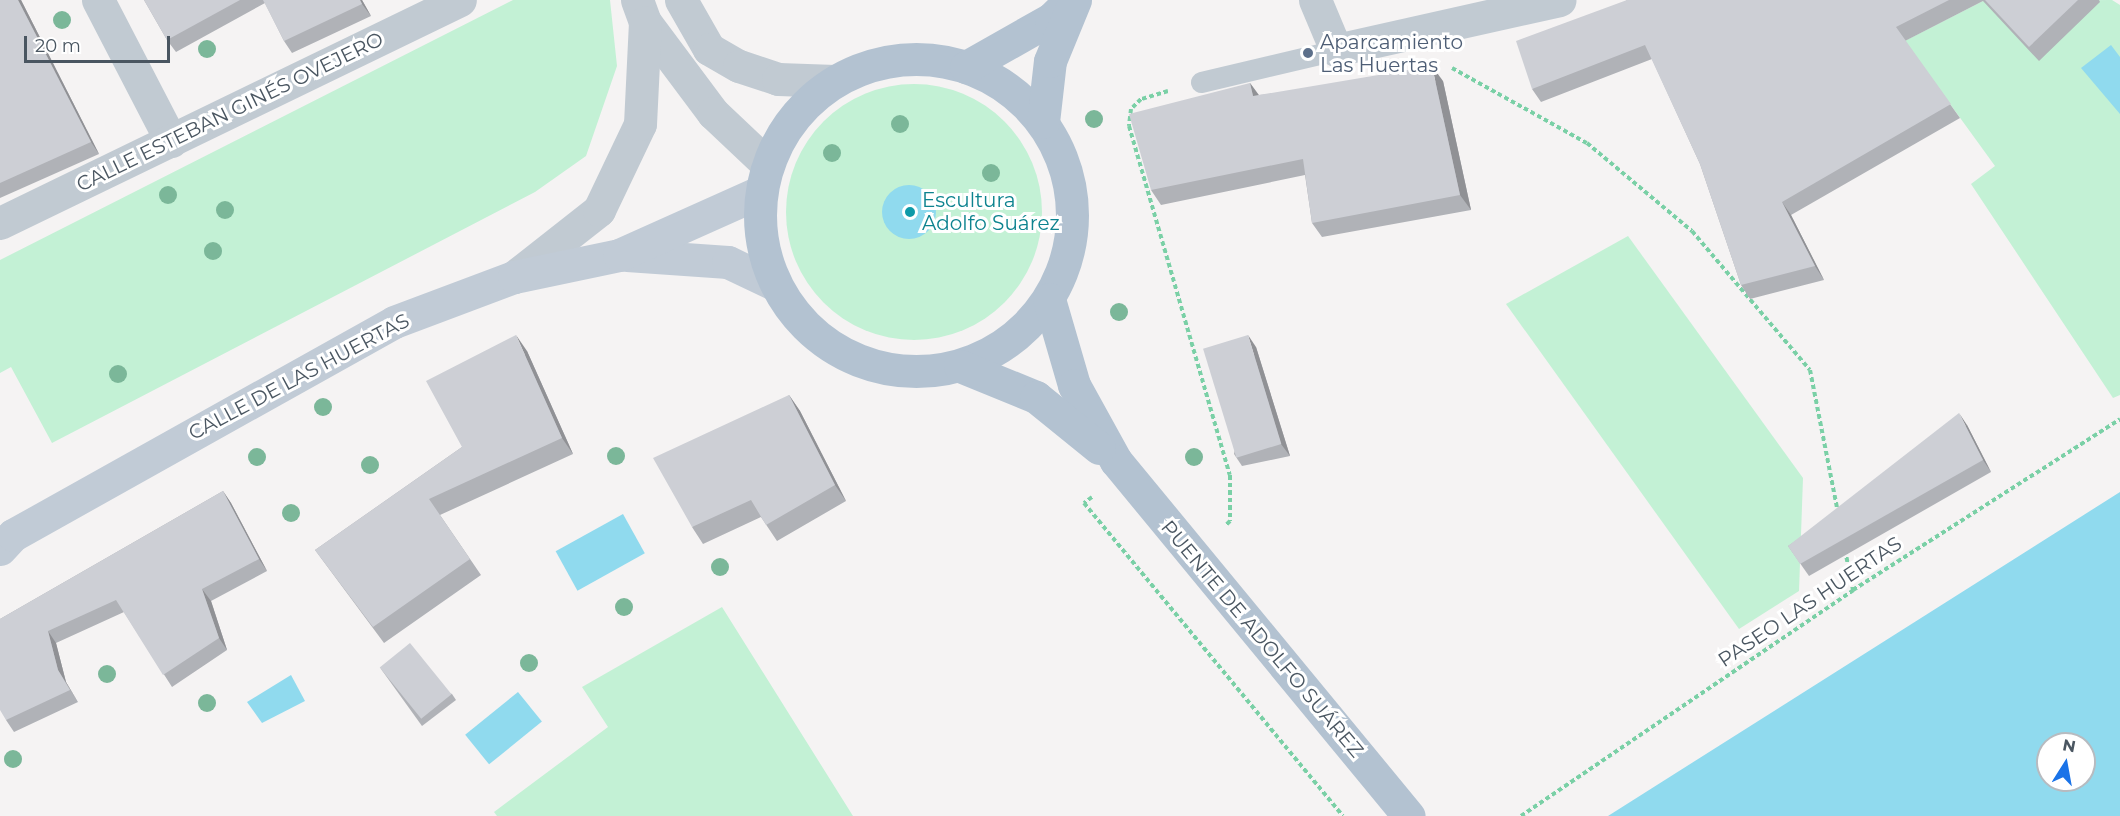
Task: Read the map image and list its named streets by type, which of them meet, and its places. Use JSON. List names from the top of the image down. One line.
{"streets":{"main road":["CALLE DE LAS HUERTAS","PUENTE DE ADOLFO SUÁREZ"],"street":["CALLE ESTEBAN GINÉS OVEJERO"],"path":["PASEO LAS HUERTAS"]},"places":["Aparcamiento Las Huertas","Escultura Adolfo Suárez"],"scale_bar":"20 m","north":"top"}
